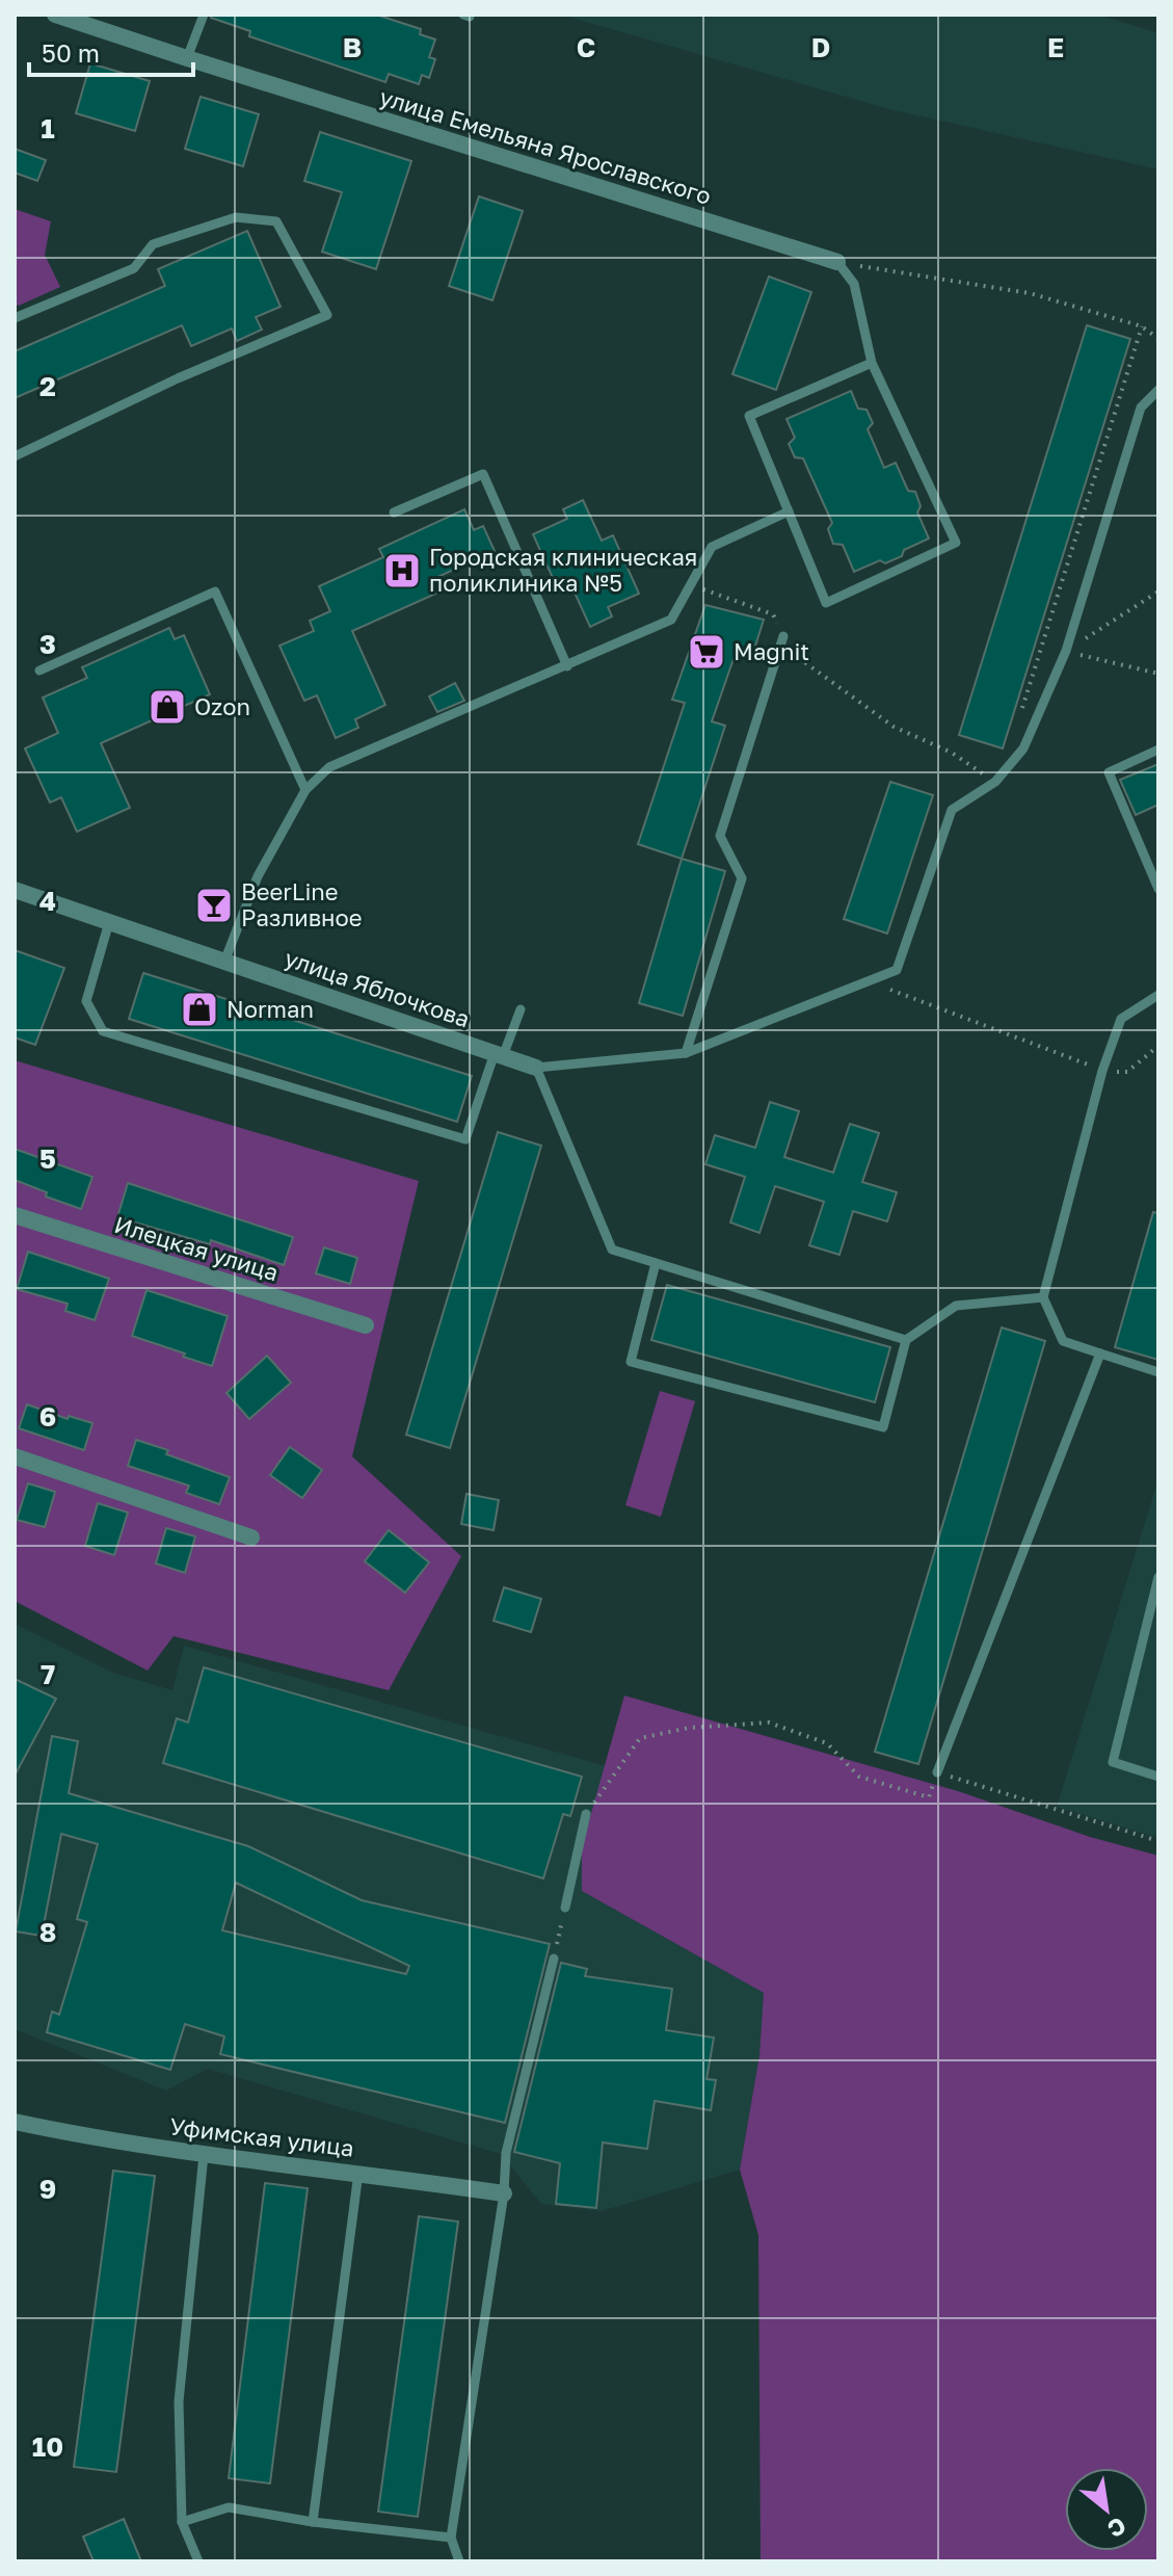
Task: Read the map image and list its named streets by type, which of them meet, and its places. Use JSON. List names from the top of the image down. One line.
{"streets":{"street":["улица Емельяна Ярославского","улица Яблочкова","Илецкая улица","Уфимская улица"]},"places":{"hospital":["Городская клиническая поликлиника №5"],"supermarket":["Magnit"],"shop":["Ozon","Norman"],"bar":["BeerLine Разливное"]},"scale_bar":"50 m","north":"bottom right","grid":{"columns":["B","C","D","E"],"rows":["1","2","3","4","5","6","7","8","9","10"]}}
